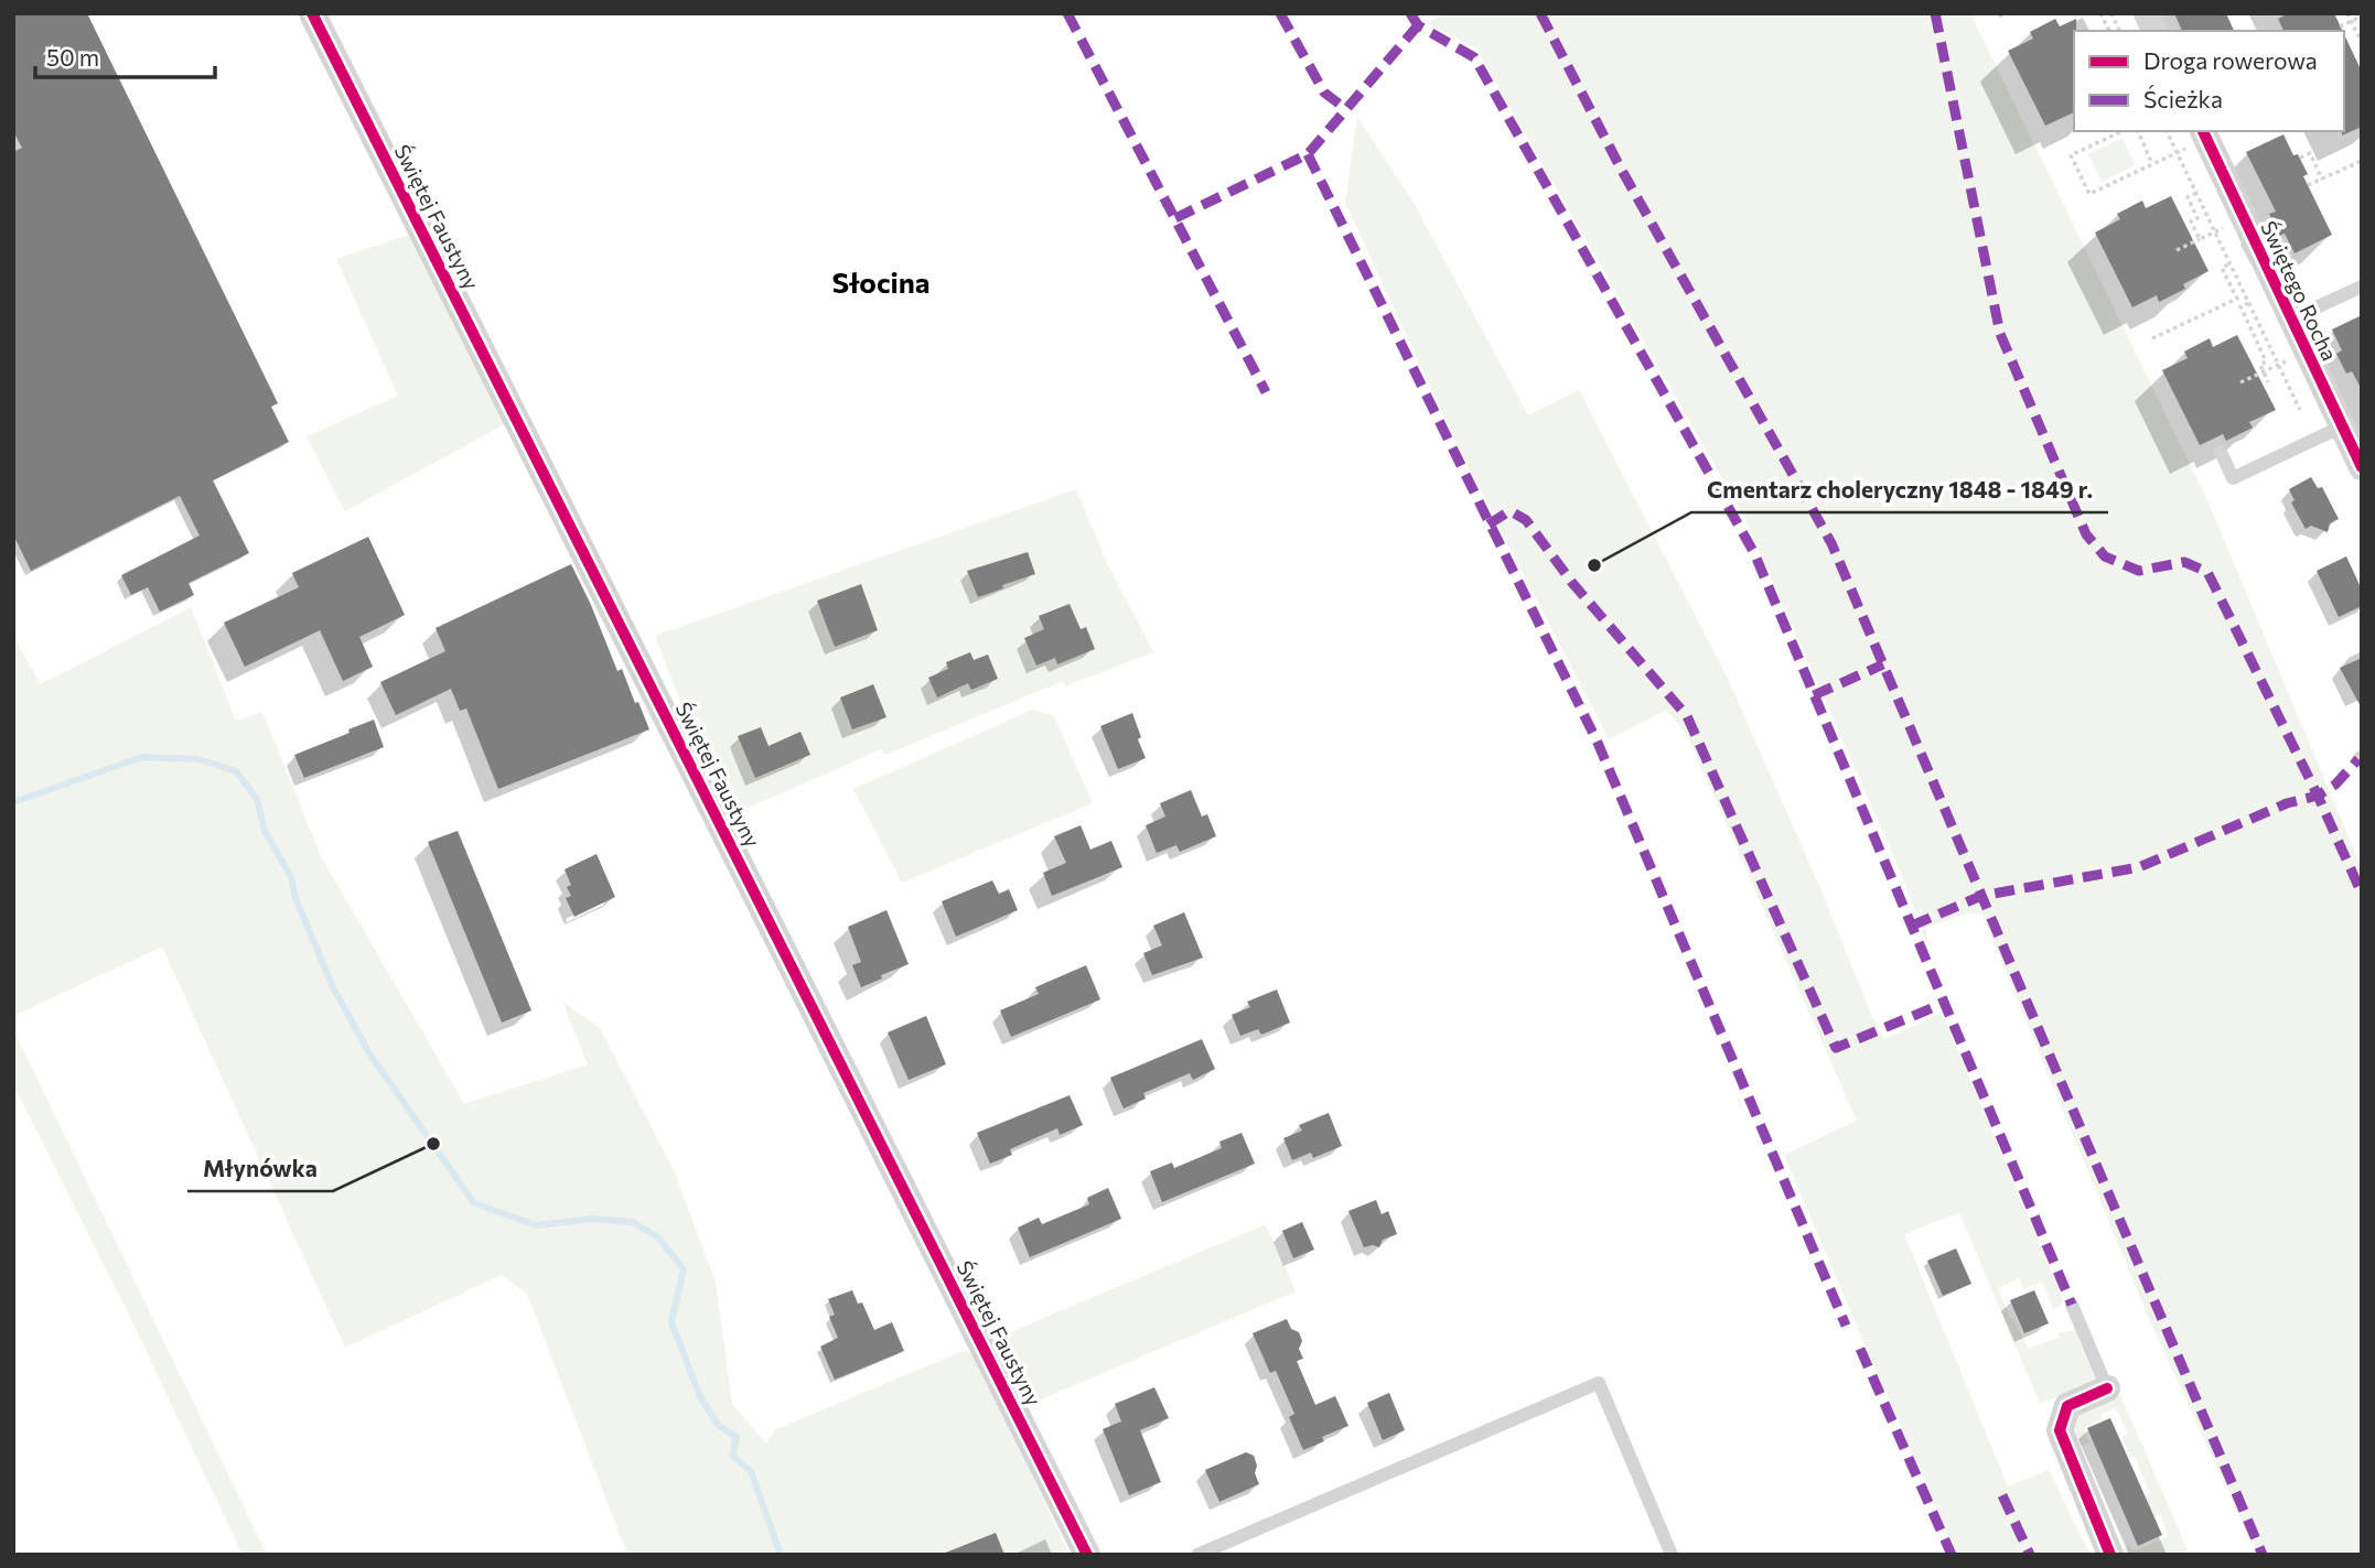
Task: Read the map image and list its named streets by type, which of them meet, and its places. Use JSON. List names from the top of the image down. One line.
{"streets":{"street":["Świętej Faustyny","Świętego Rocha"]},"districts":["Słocina"],"places":["Cmentarz choleryczny 1848 - 1849 r.","Młynówka"],"legend":["Droga rowerowa","Ścieżka"],"scale_bar":"50 m"}
